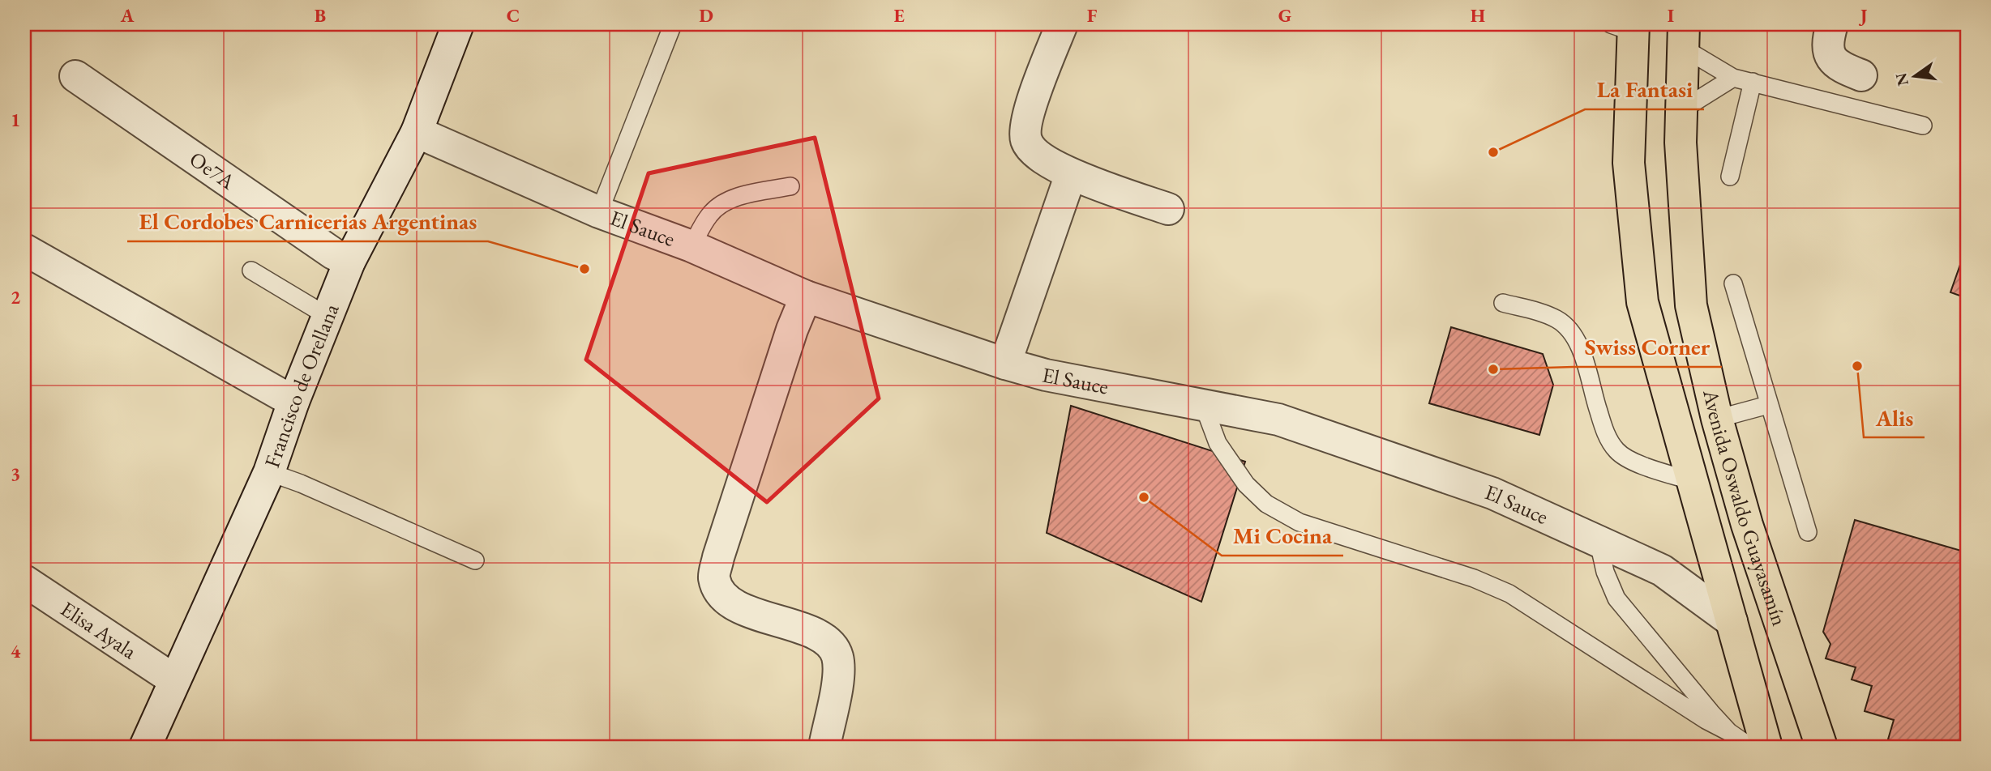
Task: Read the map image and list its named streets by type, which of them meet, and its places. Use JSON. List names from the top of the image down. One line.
{"streets":{"main road":["Avenida Oswaldo Guayasamín"],"street":["Oe7A","El Sauce","Francisco de Orellana","Elisa Ayala"]},"crossings":[["Oe7A","Francisco de Orellana"],["El Sauce","Francisco de Orellana"],["El Sauce","Avenida Oswaldo Guayasamín"],["Francisco de Orellana","Elisa Ayala"]],"places":["La Fantasi","El Cordobes Carnicerias Argentinas","Alis","Swiss Corner","Mi Cocina"],"north":"left","grid":{"columns":["A","B","C","D","E","F","G","H","I","J"],"rows":["1","2","3","4"]}}
